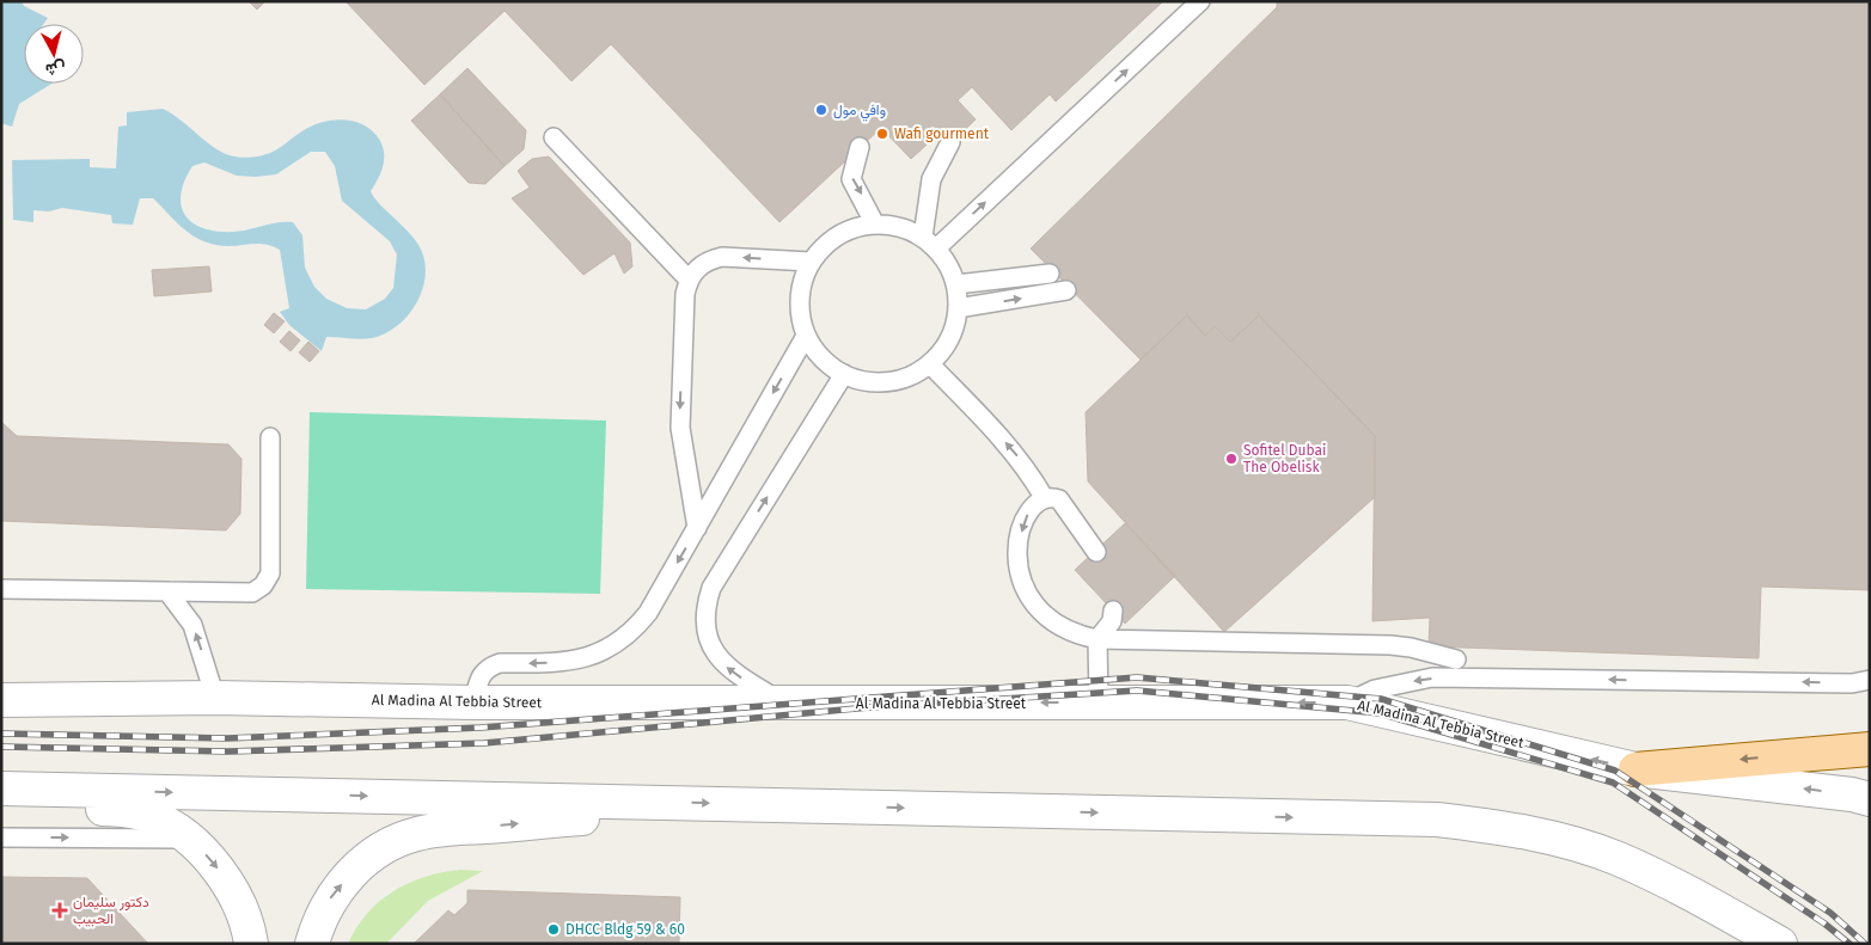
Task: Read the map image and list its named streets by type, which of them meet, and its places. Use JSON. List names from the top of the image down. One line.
{"streets":{"street":["Al Madina Al Tebbia Street"]},"places":{"other":["وافي مول","Wafi gourment","Sofitel Dubai The Obelisk","DHCC Bldg 59 & 60"],"health":["دكتور سليمان الحبيب"]},"north":"bottom"}
